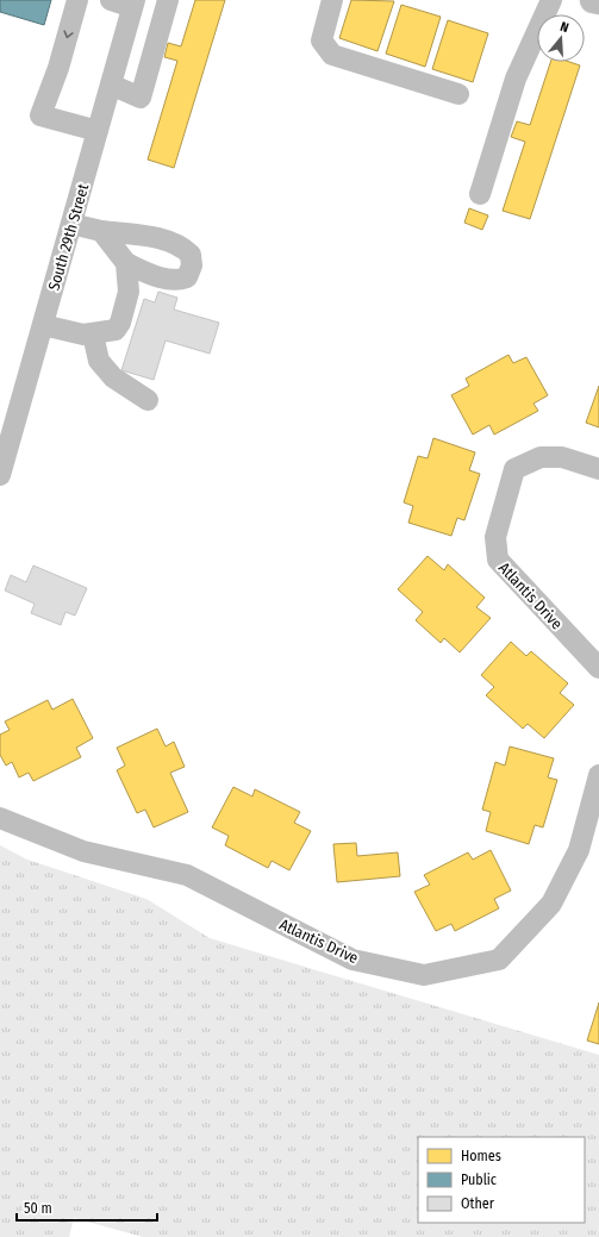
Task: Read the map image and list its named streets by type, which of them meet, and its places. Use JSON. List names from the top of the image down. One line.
{"streets":{"street":["South 29th Street","Atlantis Drive"]},"legend":["Homes","Public","Other"],"scale_bar":"50 m","north":"top"}
